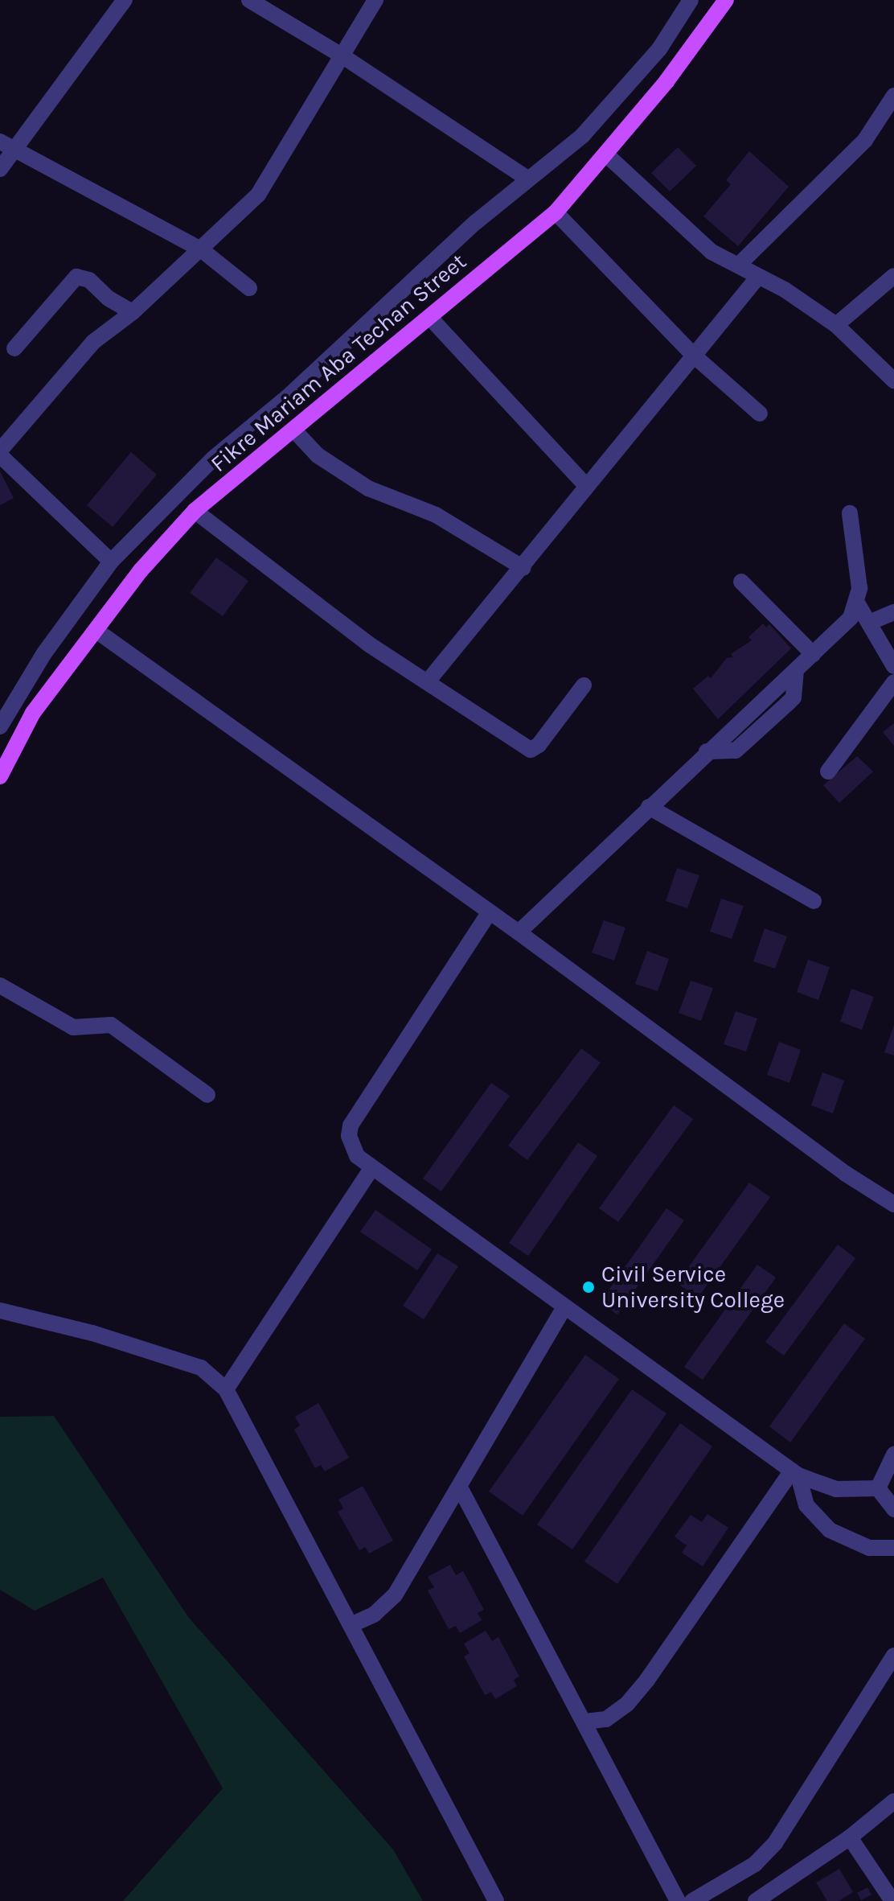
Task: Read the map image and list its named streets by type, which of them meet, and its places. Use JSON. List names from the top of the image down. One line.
{"streets":{"main road":["Fikre Mariam Aba Techan Street"]},"places":["Civil Service University College"]}
